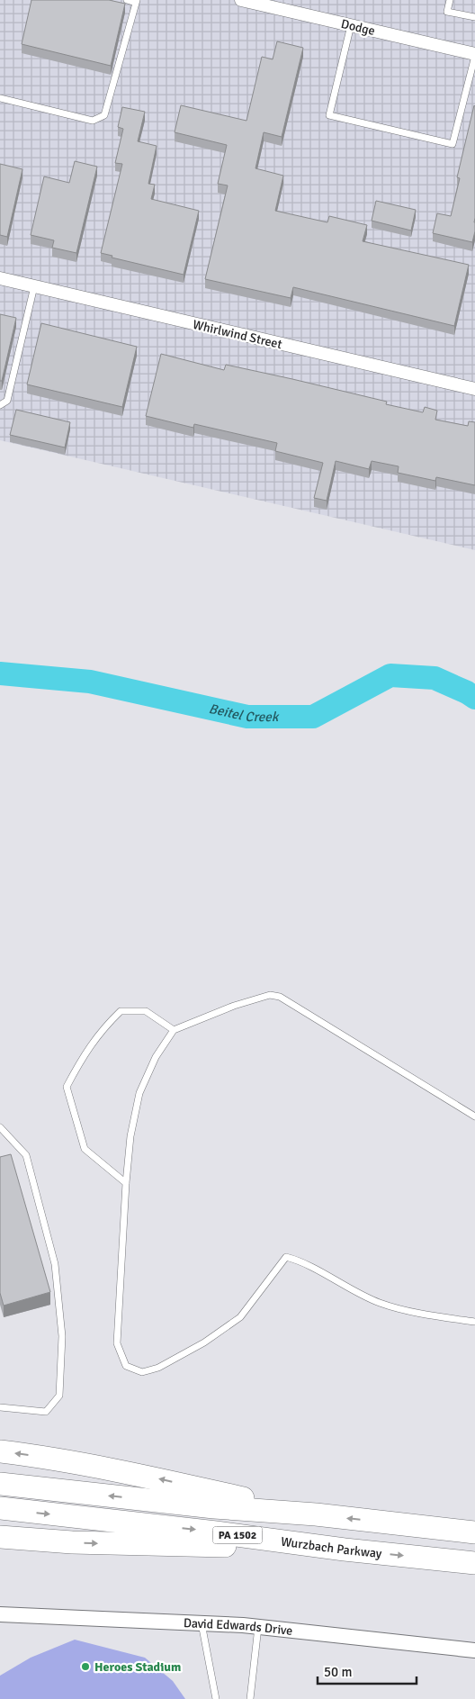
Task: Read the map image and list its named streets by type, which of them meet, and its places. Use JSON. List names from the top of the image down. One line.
{"streets":{"highway":["PA 1502","Wurzbach Parkway"],"street":["Dodge","Whirlwind Street","David Edwards Drive"]},"water":["Beitel Creek"],"places":["Heroes Stadium"],"scale_bar":"50 m"}
